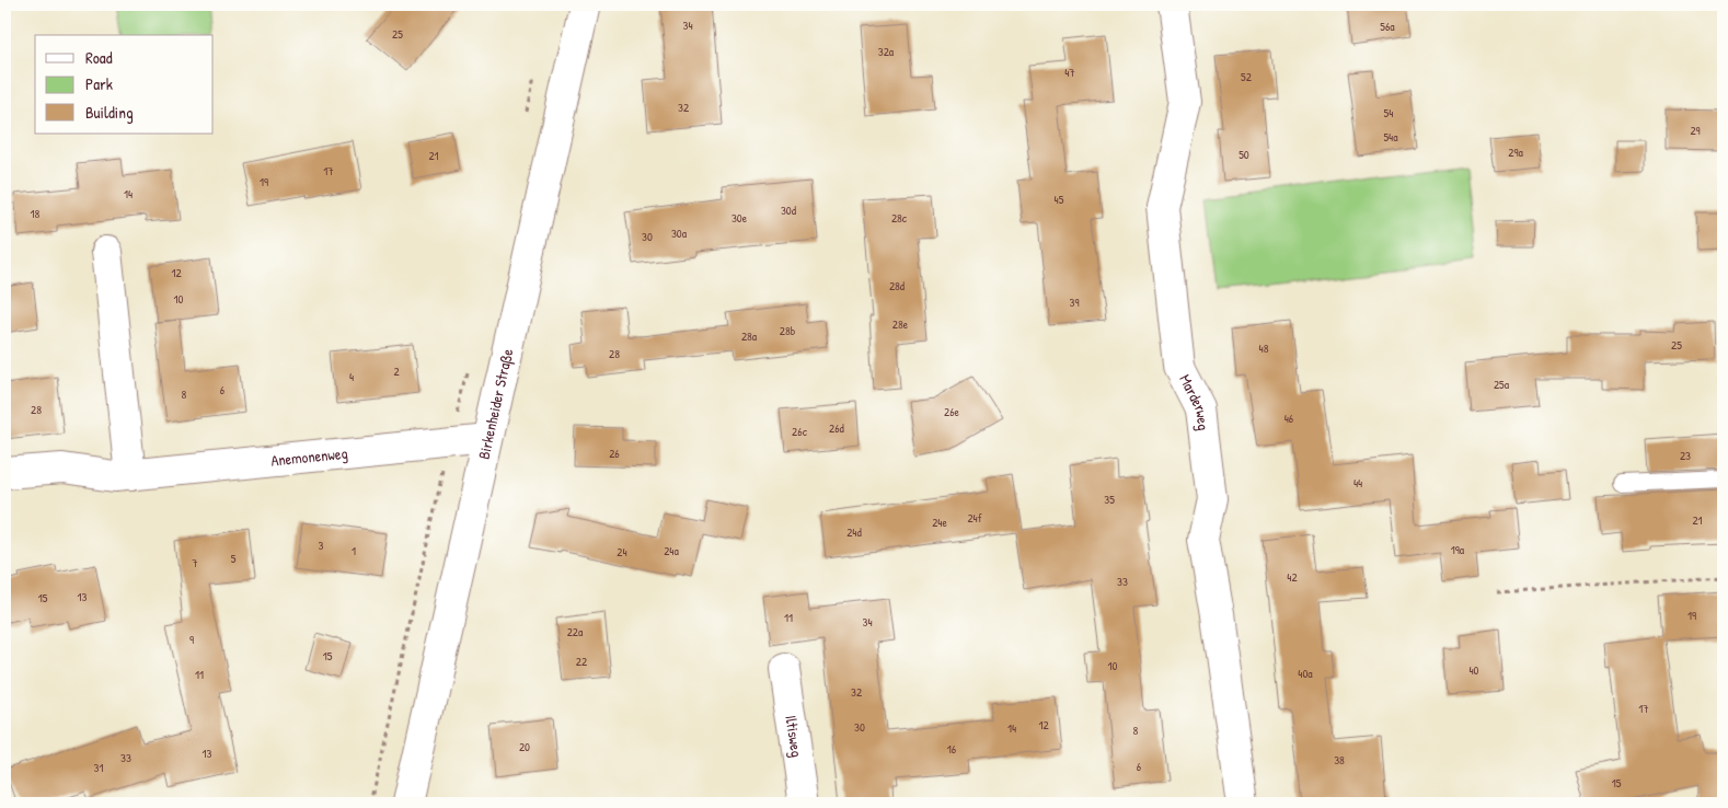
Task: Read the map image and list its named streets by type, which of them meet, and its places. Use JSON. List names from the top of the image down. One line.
{"streets":{"street":["Birkenheider Straße","Marderweg","Anemonenweg","Iltisweg"]},"crossings":[["Birkenheider Straße","Anemonenweg"]],"house_numbers":["34","56a","25","32a","47","52","32","54","29","54a","29a","50","21","17","19","14","45","30d","18","30e","28c","30a","30","12","28d","10","39","28e","28b","28a","25","48","28","2","4","25a","6","8","28","26e","46","26d","26c","26","23","44","35","24f","21","24e","24d","3","19a","1","24a","24","5","7","42","33","13","15","19","11","34","22a","9","15","22","10","40","40a","11","32","17","12","30","14","8","20","16","13","33","38","6","31","15"],"legend":["Road","Park","Building"]}
